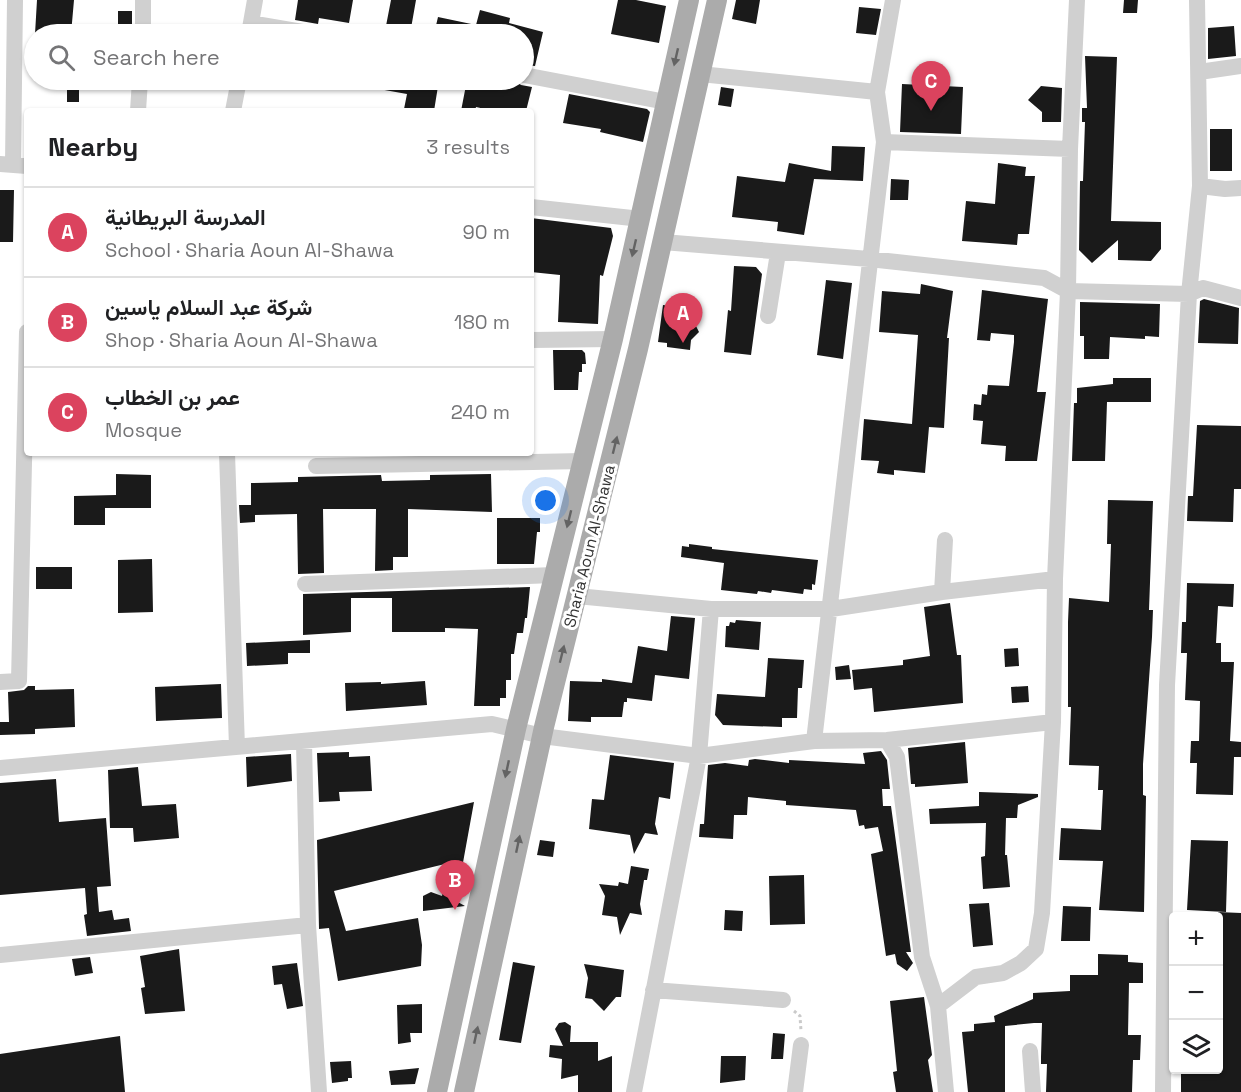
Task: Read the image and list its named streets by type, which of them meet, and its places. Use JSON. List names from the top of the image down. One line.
{"streets":{"main road":["Sharia Aoun Al-Shawa"]},"page":{"search":"Search here","pins":["C","A","B"],"heading":["Nearby","3 results"],"list":[{"mark":"A","name":"المدرسة البريطانية","note":"School · Sharia Aoun Al-Shawa","value":"90 m"},{"mark":"B","name":"شركة عبد السلام ياسين","note":"Shop · Sharia Aoun Al-Shawa","value":"180 m"},{"mark":"C","name":"عمر بن الخطاب","note":"Mosque","value":"240 m"}],"map_buttons":["+","−"]}}
